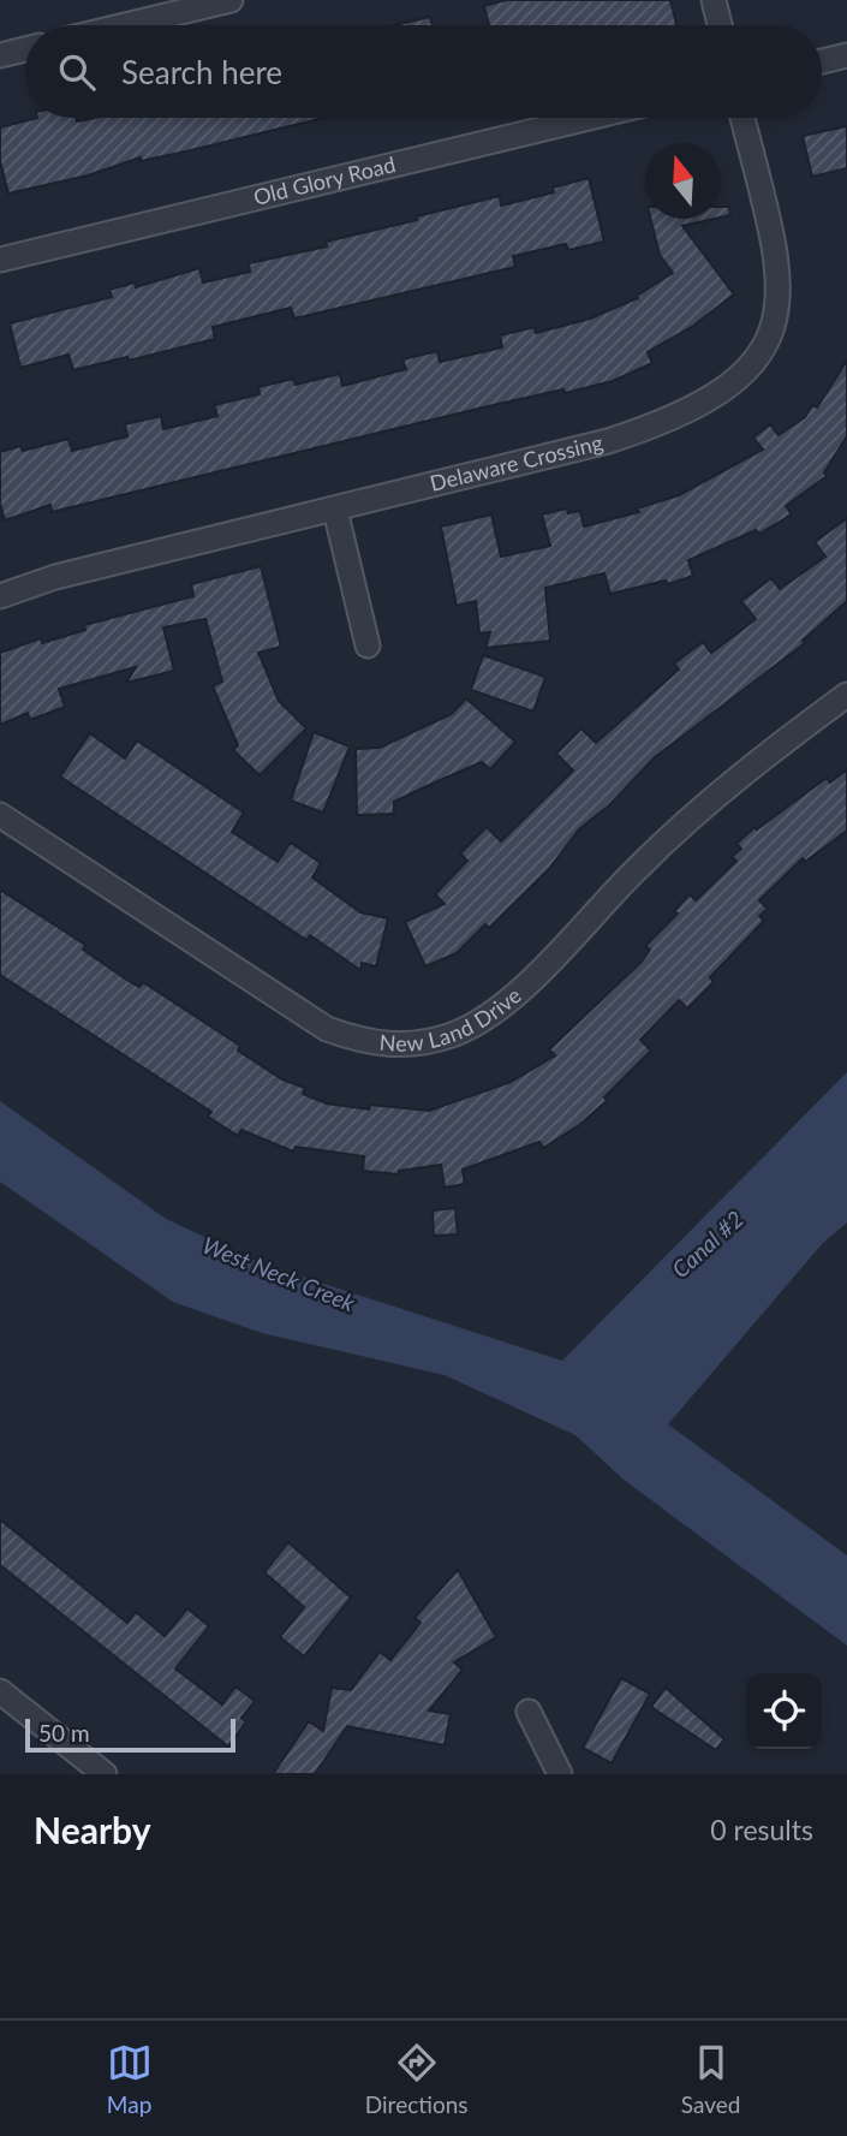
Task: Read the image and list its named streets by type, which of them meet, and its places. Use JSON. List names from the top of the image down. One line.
{"streets":{"street":["Old Glory Road","Delaware Crossing","New Land Drive"]},"water":["Canal #2","West Neck Creek"],"scale_bar":"50 m","north":"top","page":{"search":"Search here","scale":"50 m","heading":["Nearby","0 results"],"nav":["Map","Directions","Saved"]}}
